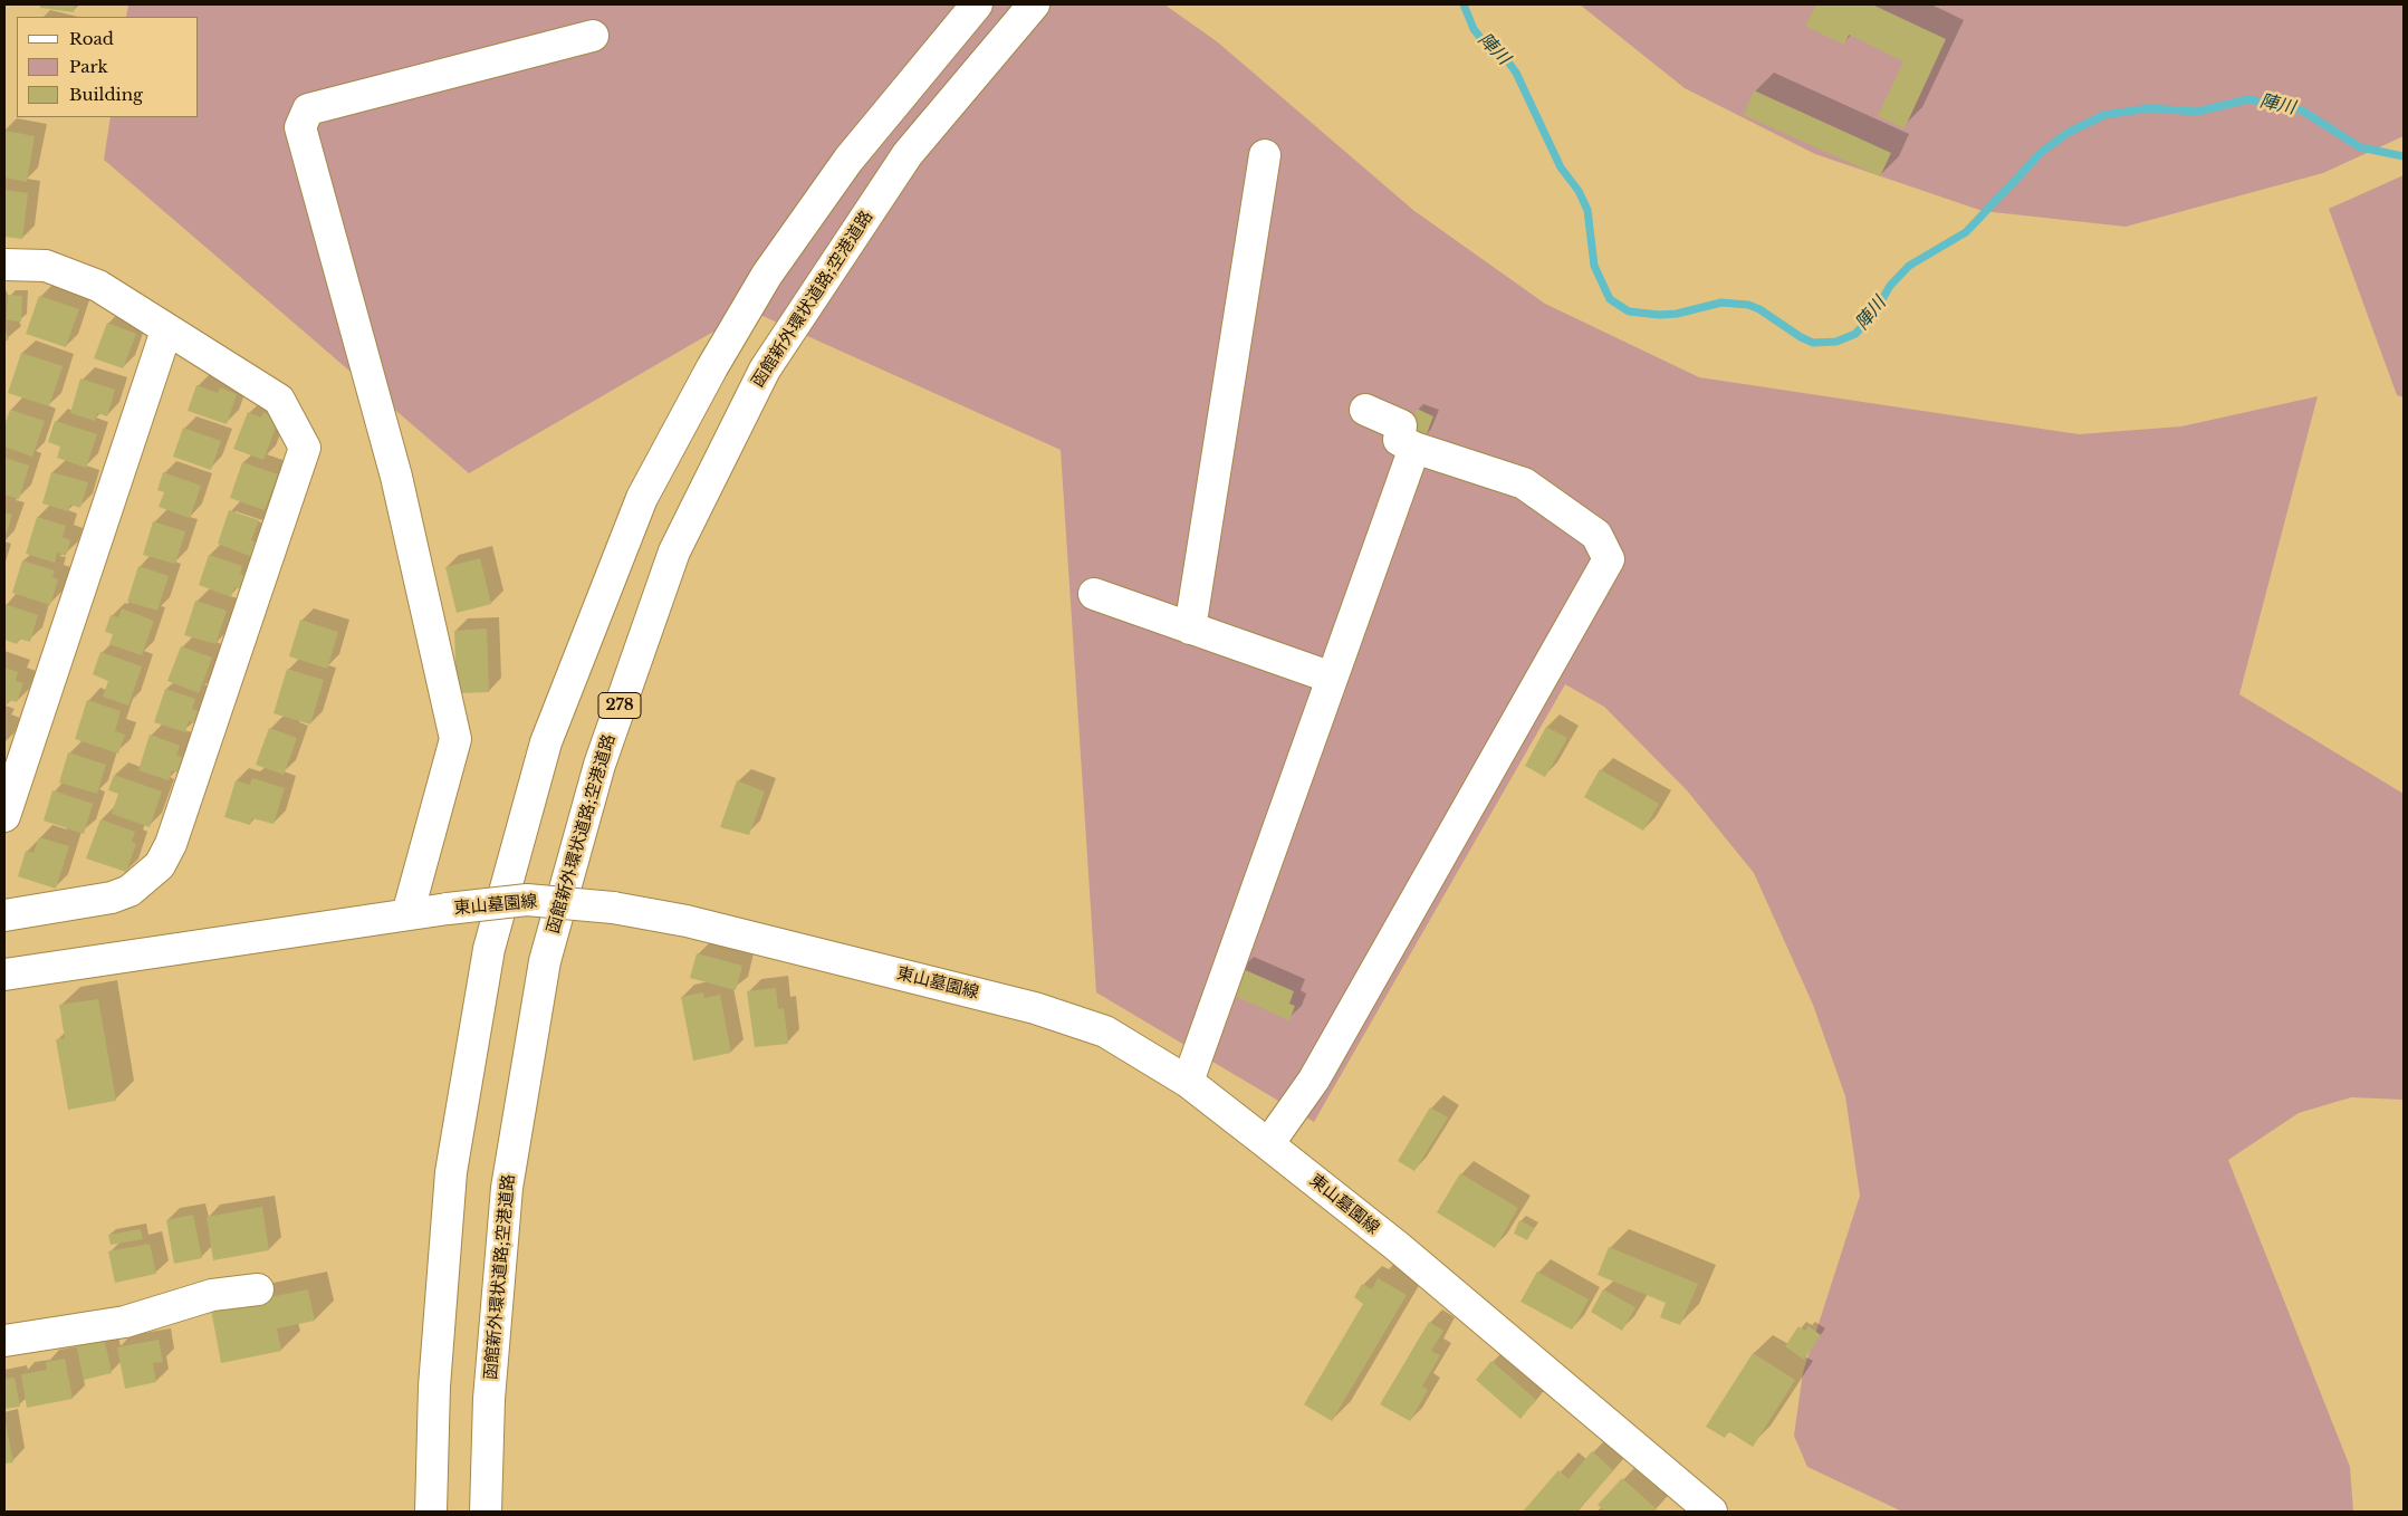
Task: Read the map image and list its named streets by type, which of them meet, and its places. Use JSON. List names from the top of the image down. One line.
{"streets":{"main road":["函館新外環状道路;空港道路","278","東山墓園線"]},"water":["陣川"],"legend":["Road","Park","Building"]}
